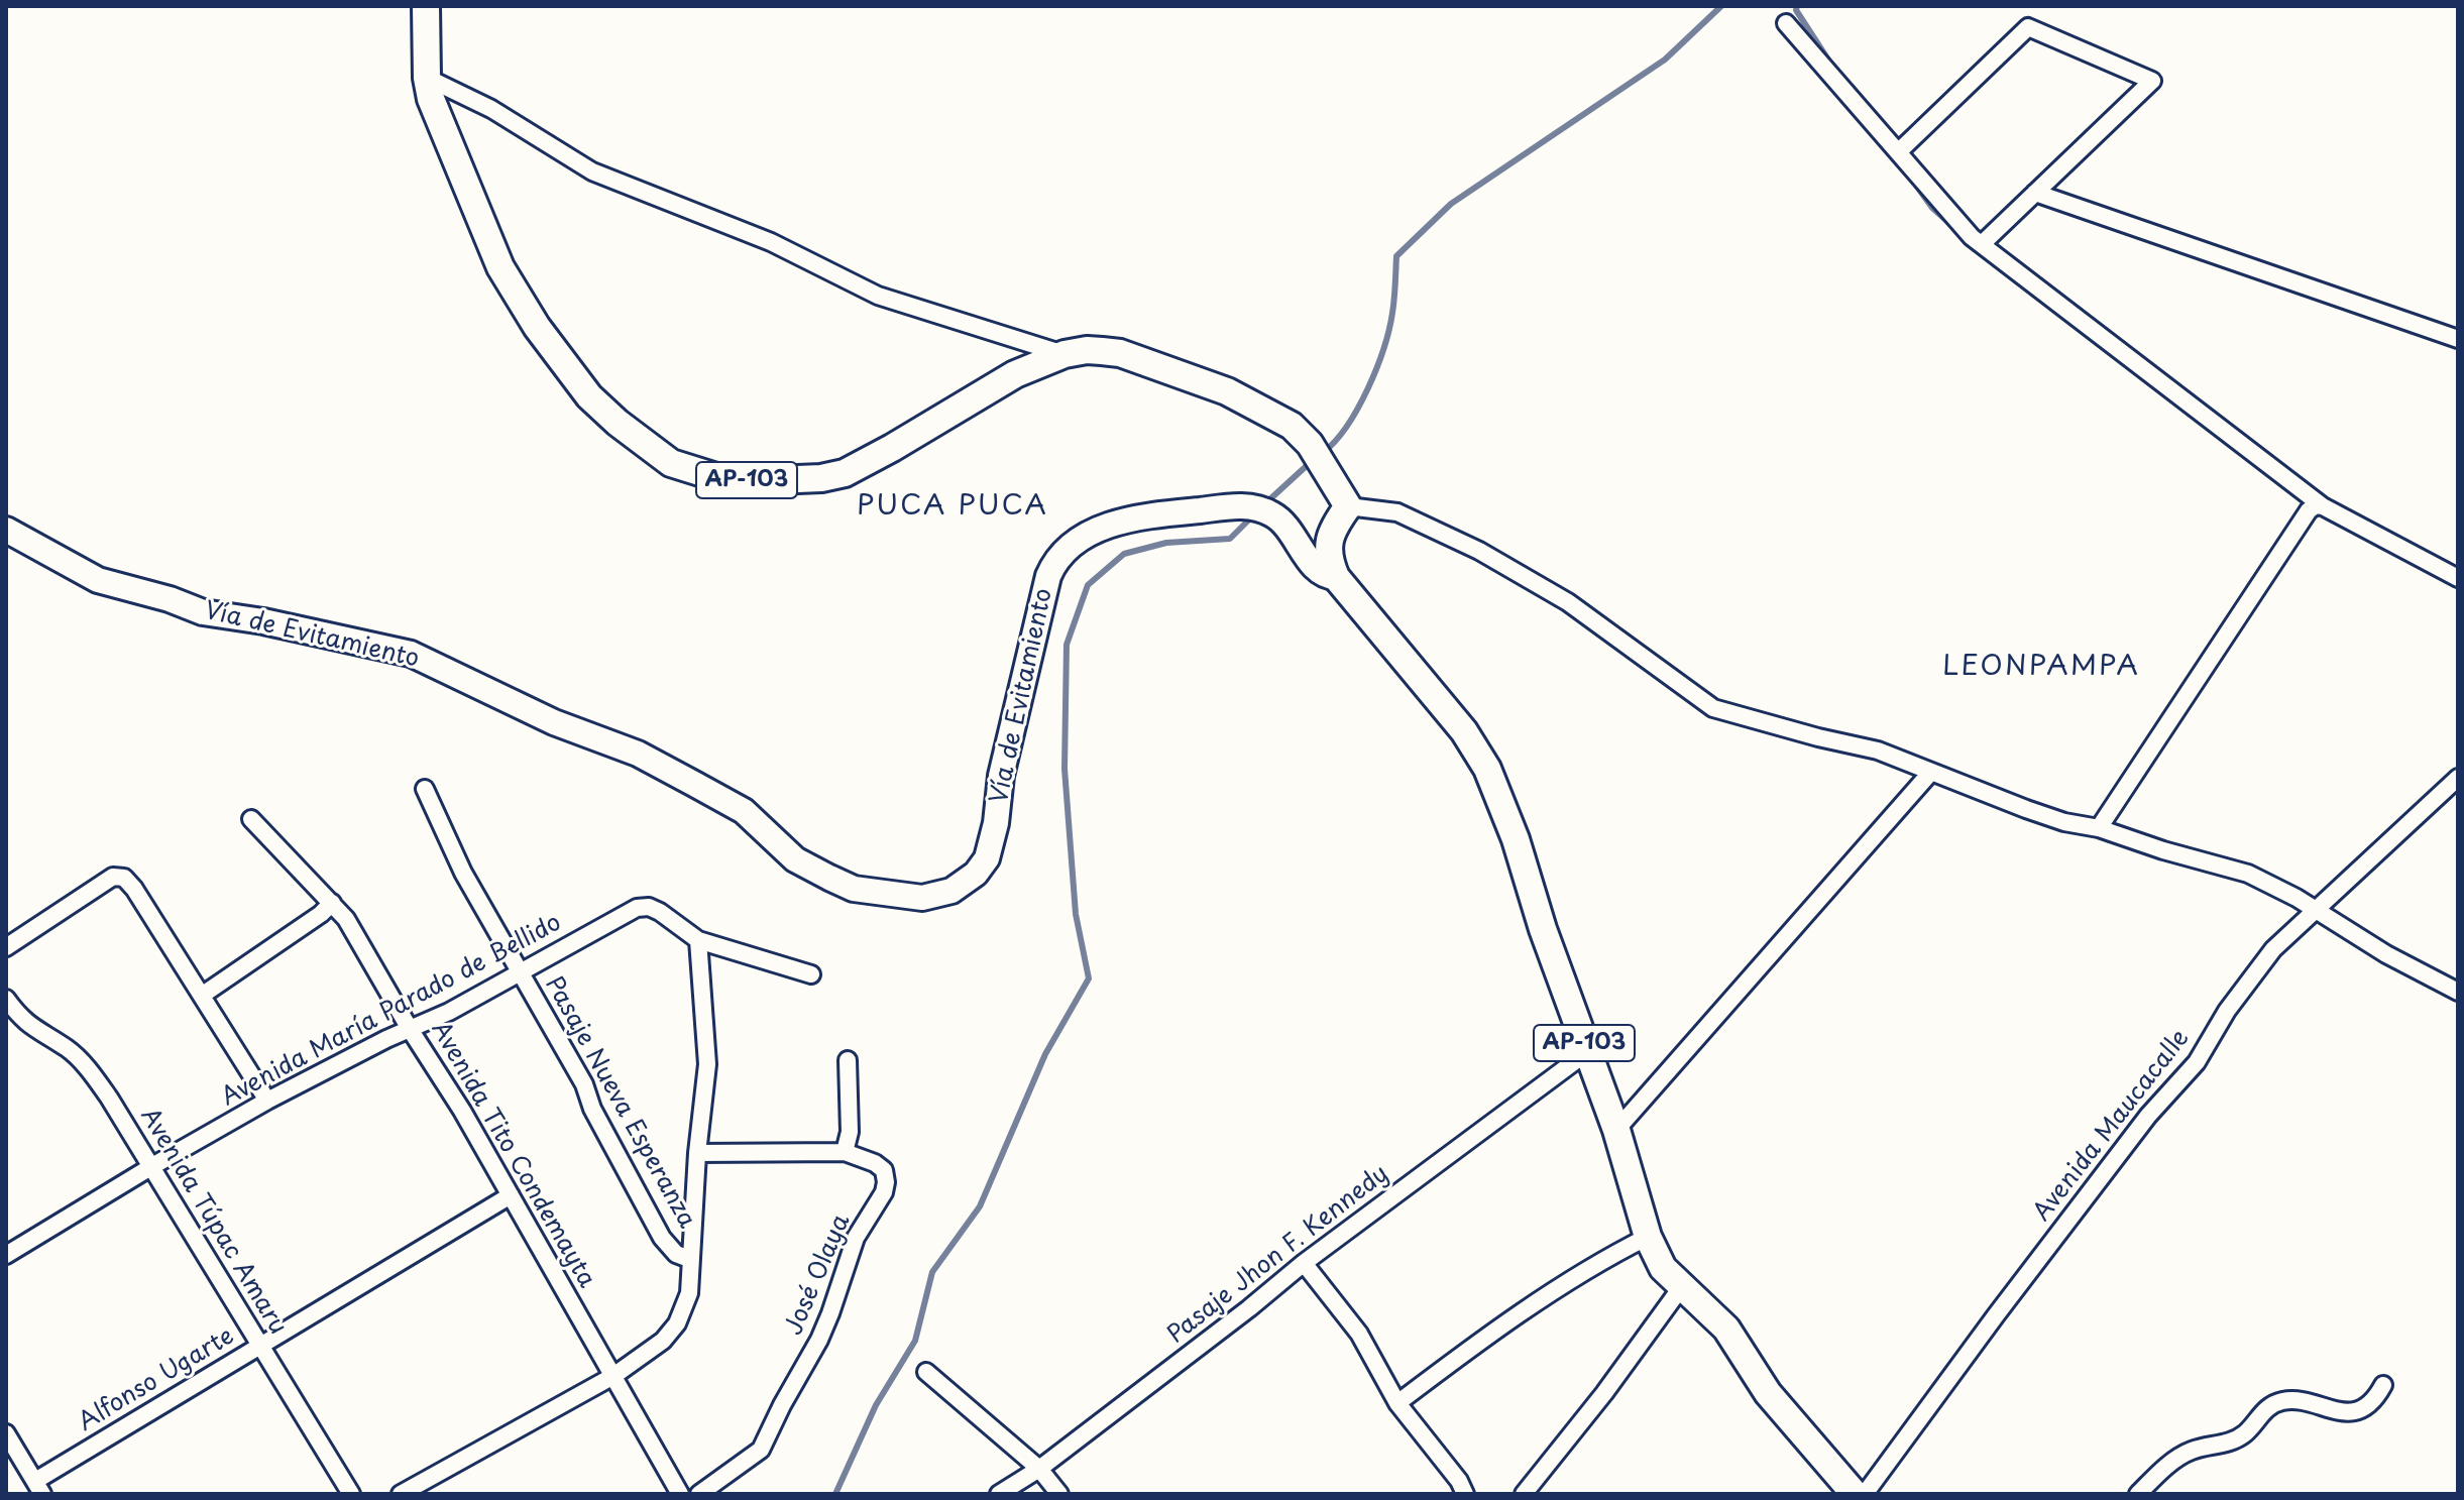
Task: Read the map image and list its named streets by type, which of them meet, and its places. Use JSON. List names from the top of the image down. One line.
{"streets":{"main road":["AP-103","Vía de Evitamiento"],"street":["Avenida María Parado de Bellido","Pasaje Nueva Esperanza","Avenida Maucacalle","Avenida Tito Condemayta","Avenida Túpac Amaru","Pasaje Jhon F. Kennedy","José Olaya","Alfonso Ugarte"]},"crossings":[["Vía de Evitamiento","Pasaje Jhon F. Kennedy"],["Avenida María Parado de Bellido","Pasaje Nueva Esperanza"],["Avenida María Parado de Bellido","Avenida Tito Condemayta"],["Avenida María Parado de Bellido","Avenida Túpac Amaru"],["Avenida Tito Condemayta","Alfonso Ugarte"],["Avenida Túpac Amaru","Alfonso Ugarte"]],"districts":["PUCA PUCA","LEONPAMPA"]}
